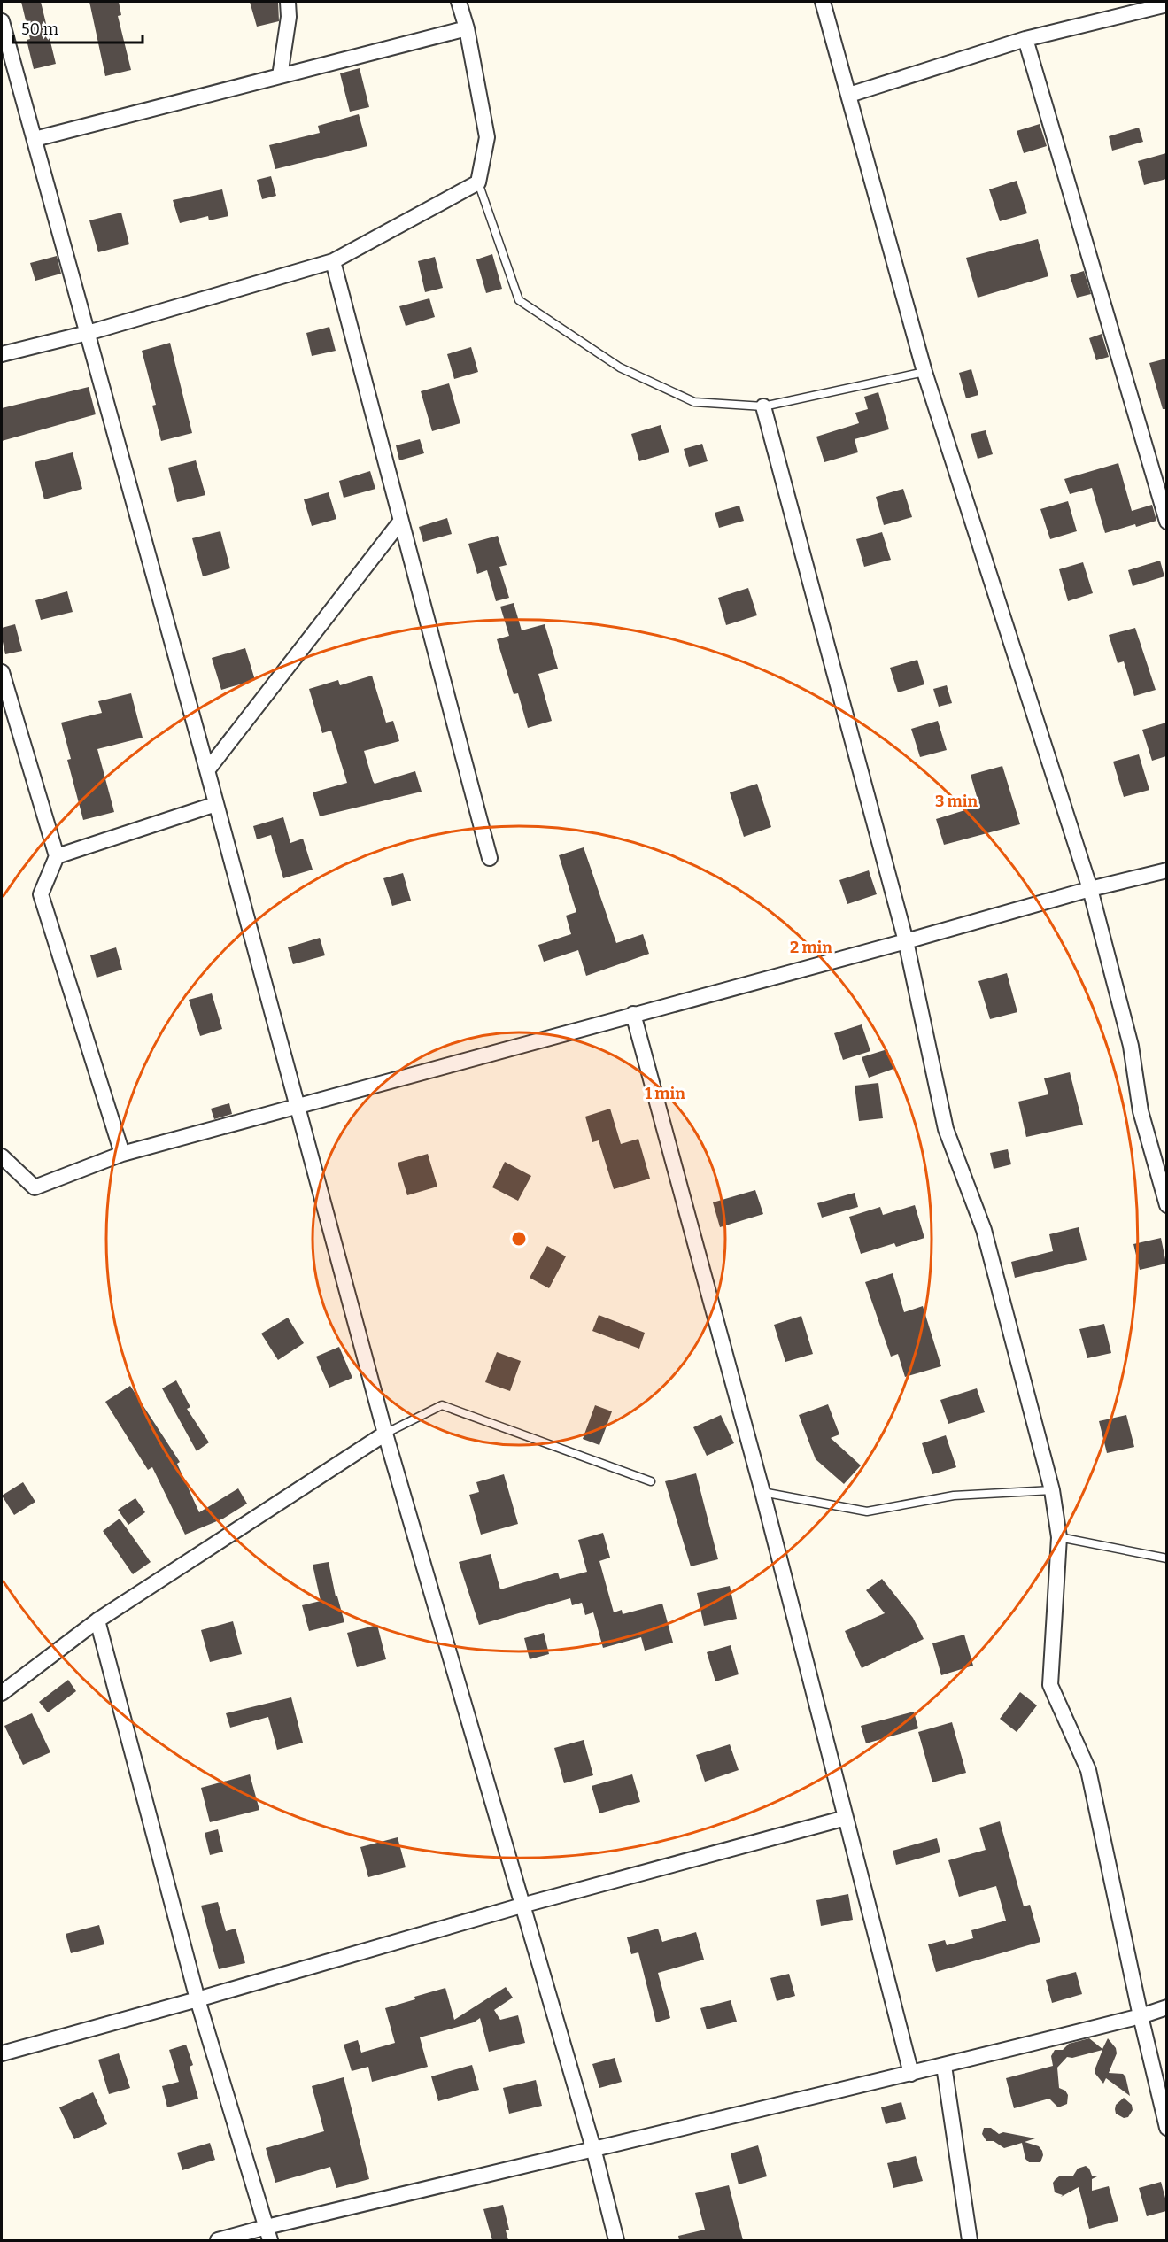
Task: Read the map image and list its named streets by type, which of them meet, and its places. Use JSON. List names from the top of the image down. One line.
{"scale_bar":"50 m","rings":["3 min","2 min","1 min"]}
